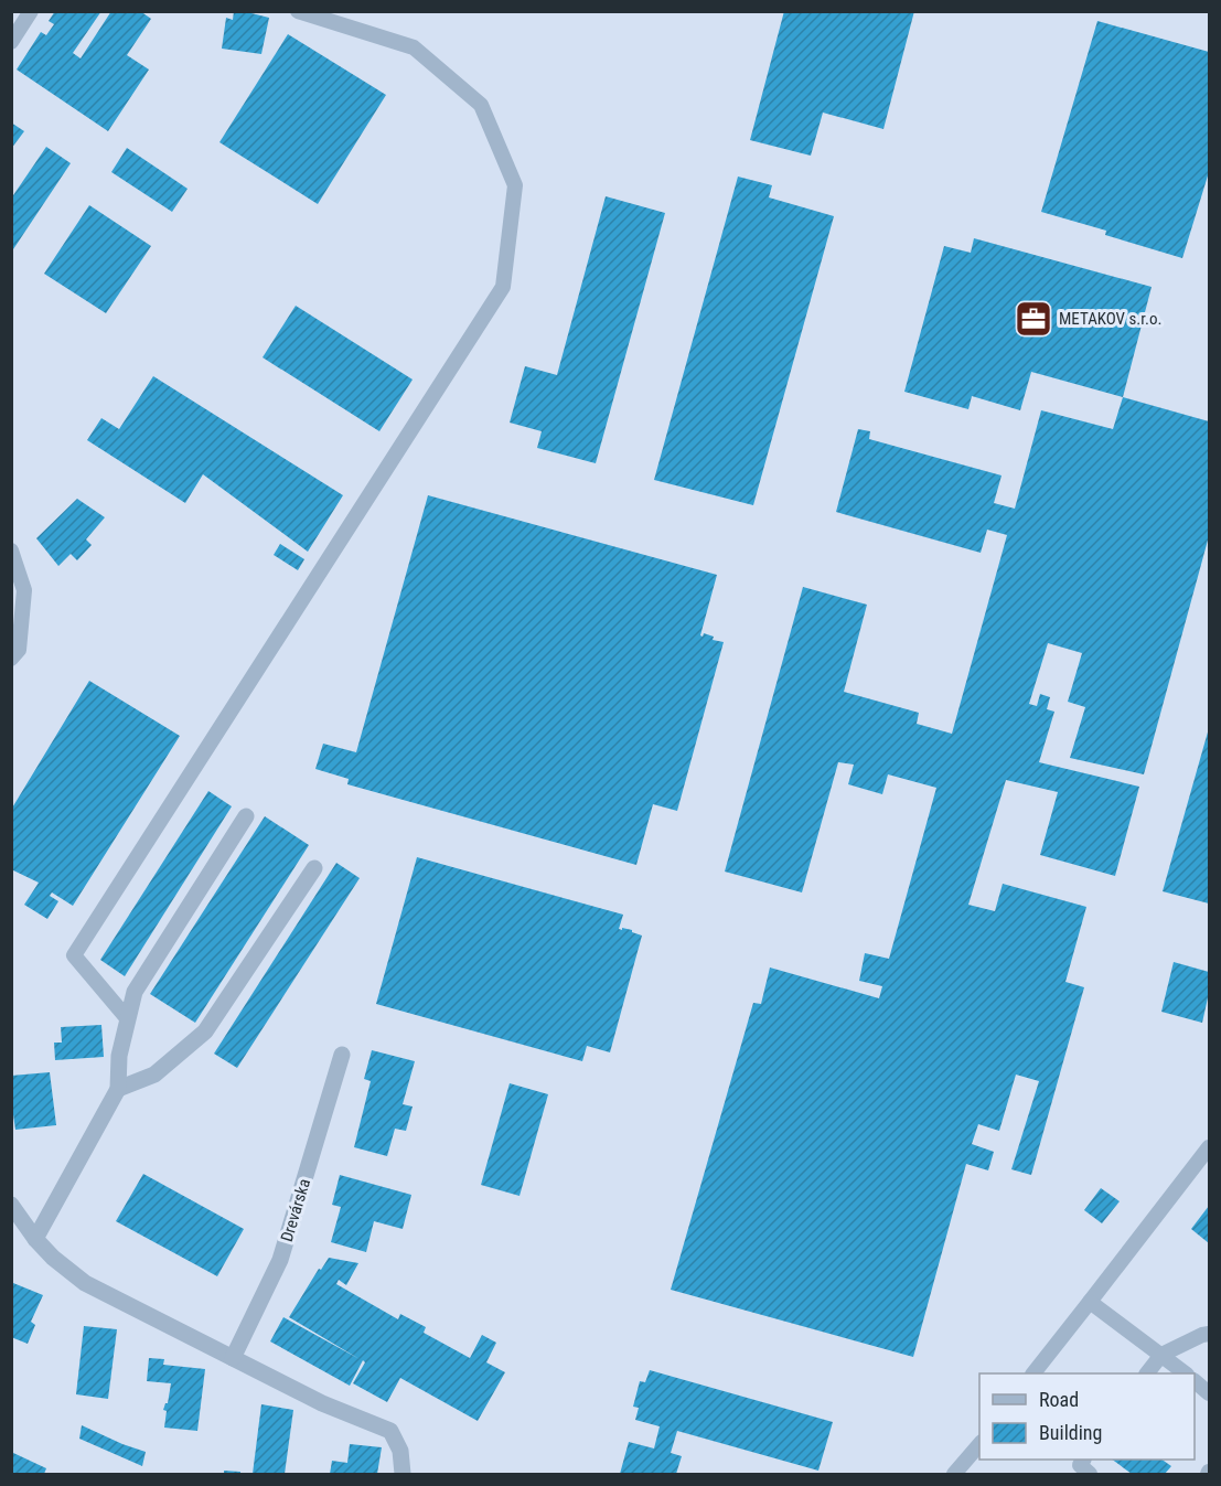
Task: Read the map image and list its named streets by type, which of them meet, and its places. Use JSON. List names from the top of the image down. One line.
{"streets":{"street":["Drevárska"]},"places":{"office":["METAKOV s.r.o."]},"legend":["Road","Building"]}
